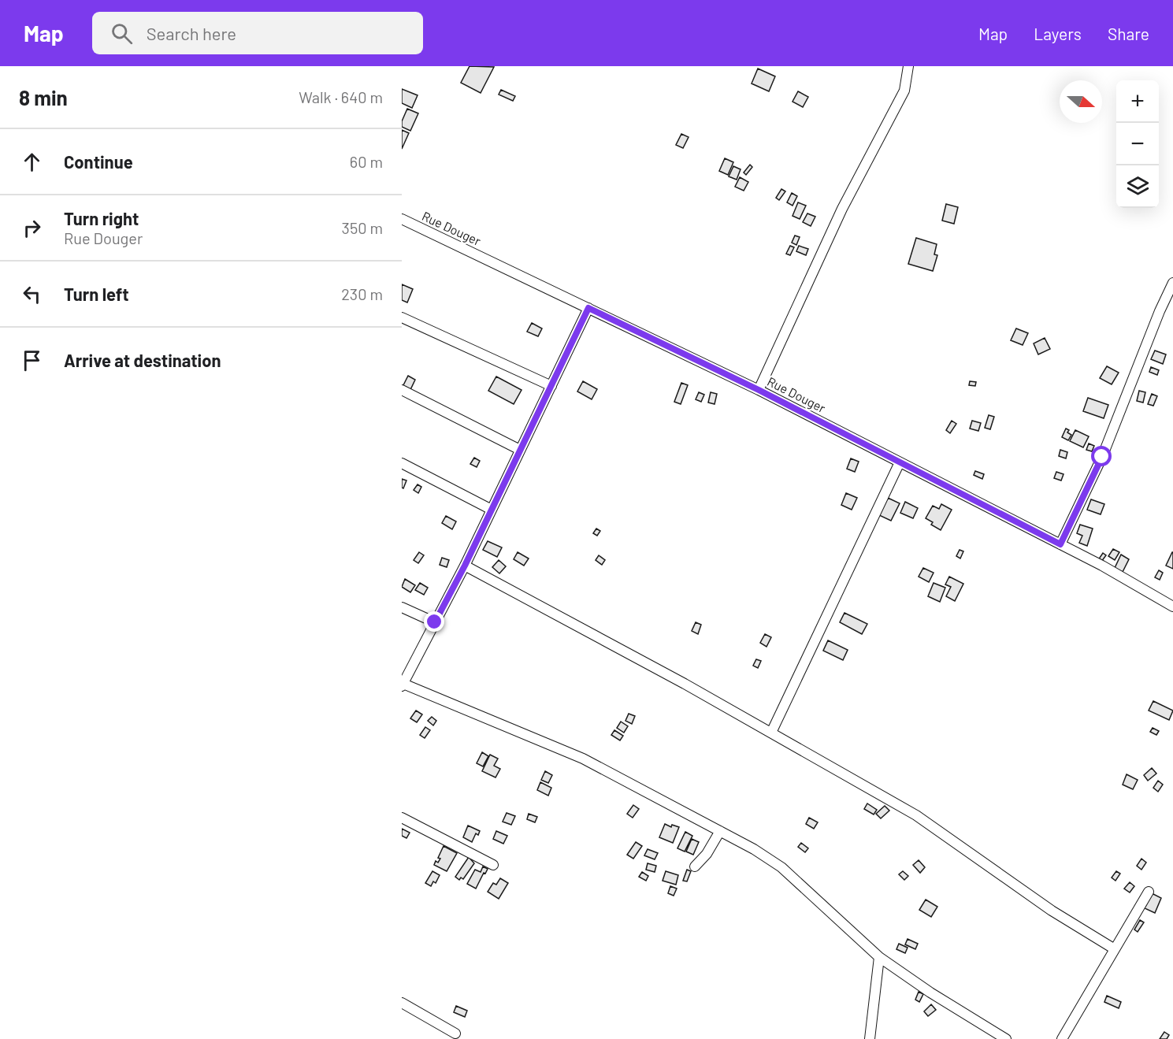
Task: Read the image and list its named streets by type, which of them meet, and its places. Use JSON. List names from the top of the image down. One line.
{"streets":{"street":["Rue Douger"]},"north":"right","page":{"header":"Map","search":"Search here","nav":["Map","Layers","Share"],"heading":["8 min","Walk · 640 m"],"map_buttons":["+","−"],"list":[["Continue","60 m"],["Turn right","Rue Douger","350 m"],["Turn left","230 m"],"Arrive at destination"]}}
